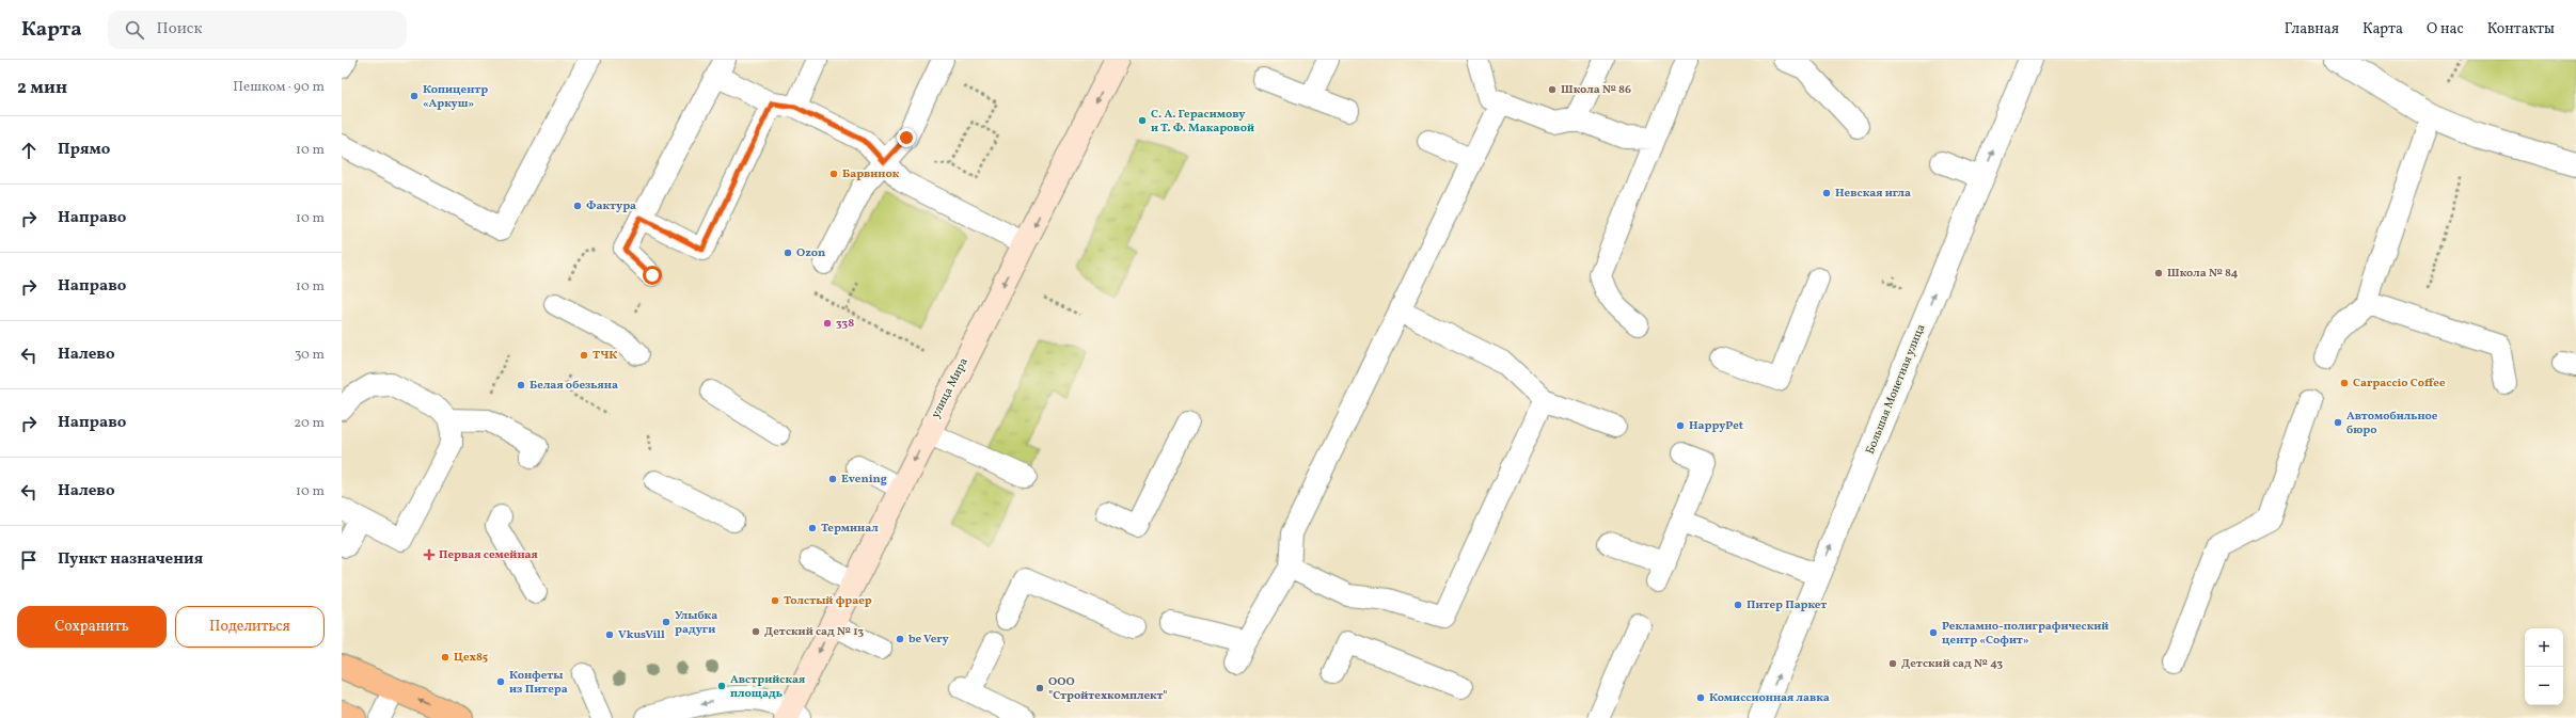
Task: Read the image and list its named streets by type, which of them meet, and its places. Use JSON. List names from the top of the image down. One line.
{"streets":{"street":["улица Мира","Большая Монетная улица"]},"one_way":["улица Мира","Большая Монетная улица"],"places":{"other":["Школа № 86","Копицентр «Аркуш»","С. А. Герасимову и Т. Ф. Макаровой","Барвинок","Невская игла","Фактура","Ozon","Школа № 84","338","ТЧК","Carpaccio Coffee","Белая обезьяна","Автомобильное бюро","HappyPet","Evening","Терминал","Толстый фраер","Питер Паркет","Улыбка радуги","Детский сад № 13","Рекламно-полиграфический центр «Софит»","VkusVill","be Very","Цех85","Детский сад № 43","Конфеты из Питера","Австрийская площадь","ООО \"Стройтехкомплект\"","Комиссионная лавка"],"health":["Первая семейная"]},"page":{"header":"Карта","search":"Поиск","nav":["Главная","Карта","О нас","Контакты"],"heading":["2 мин","Пешком · 90 m"],"list":[["Прямо","10 m"],["Направо","10 m"],["Направо","10 m"],["Налево","30 m"],["Направо","20 m"],["Налево","10 m"],"Пункт назначения"],"buttons":["Сохранить","Поделиться"],"map_buttons":["+","−"]}}
